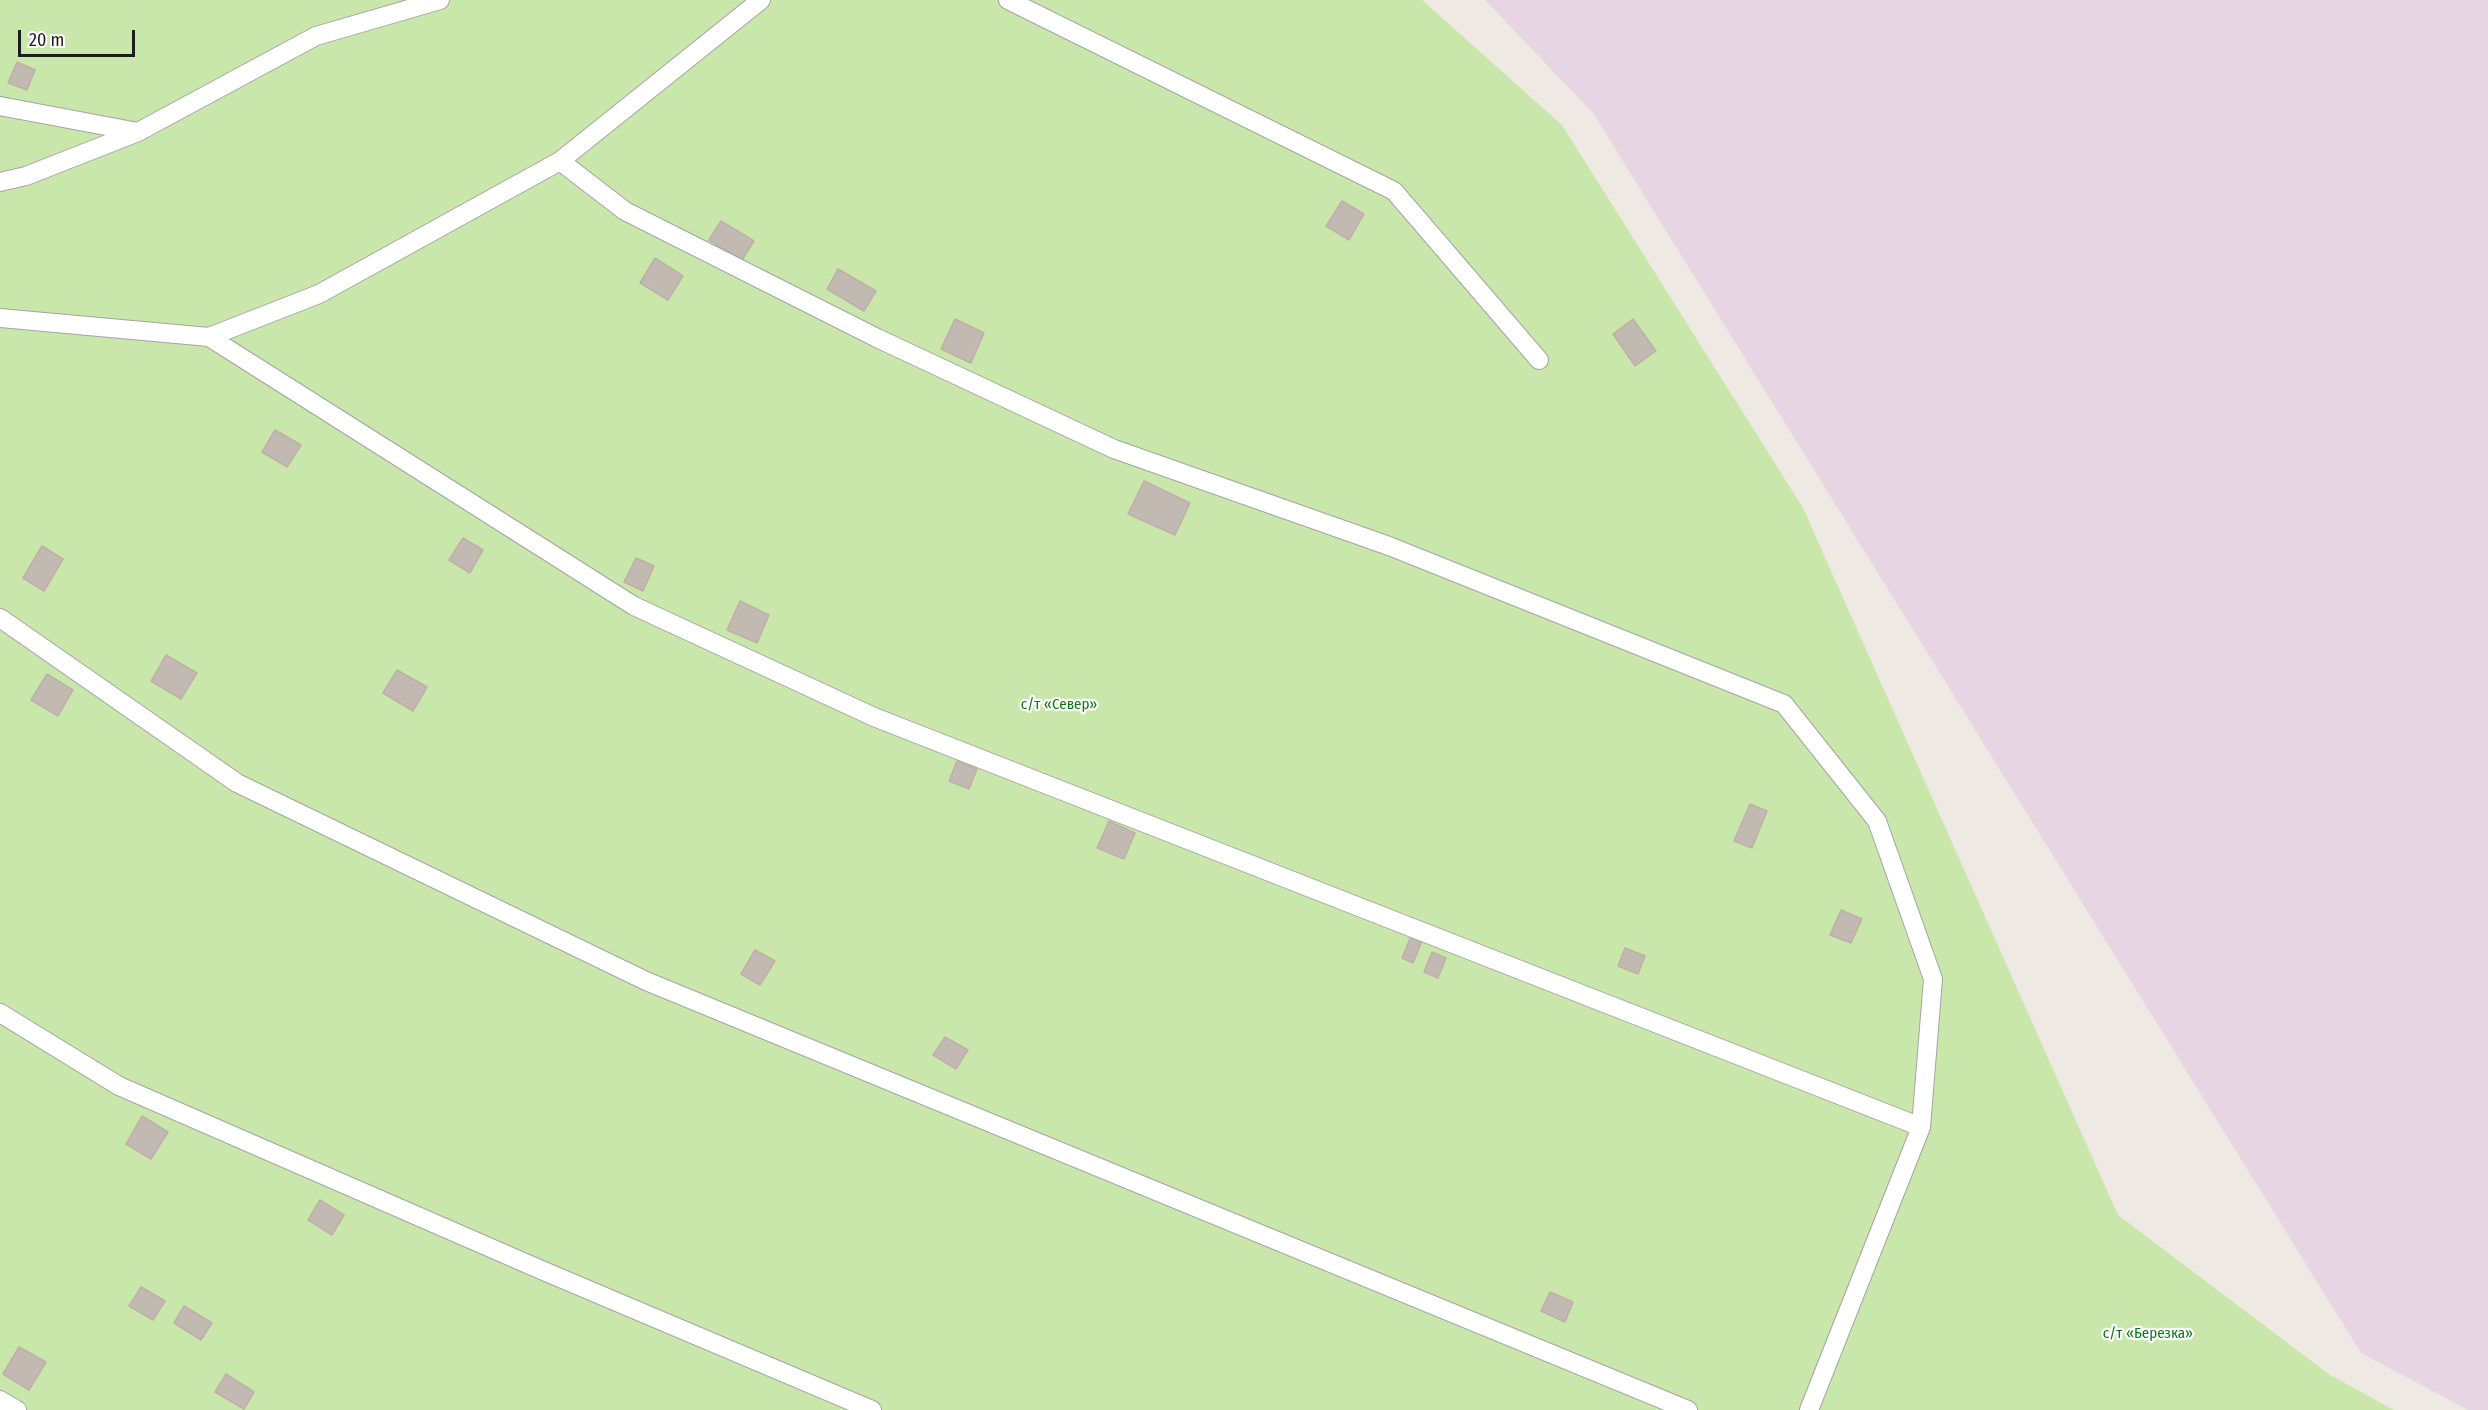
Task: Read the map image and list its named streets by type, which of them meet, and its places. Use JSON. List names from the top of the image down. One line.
{"parks":["с/т «Север»","с/т «Березка»"],"scale_bar":"20 m"}
